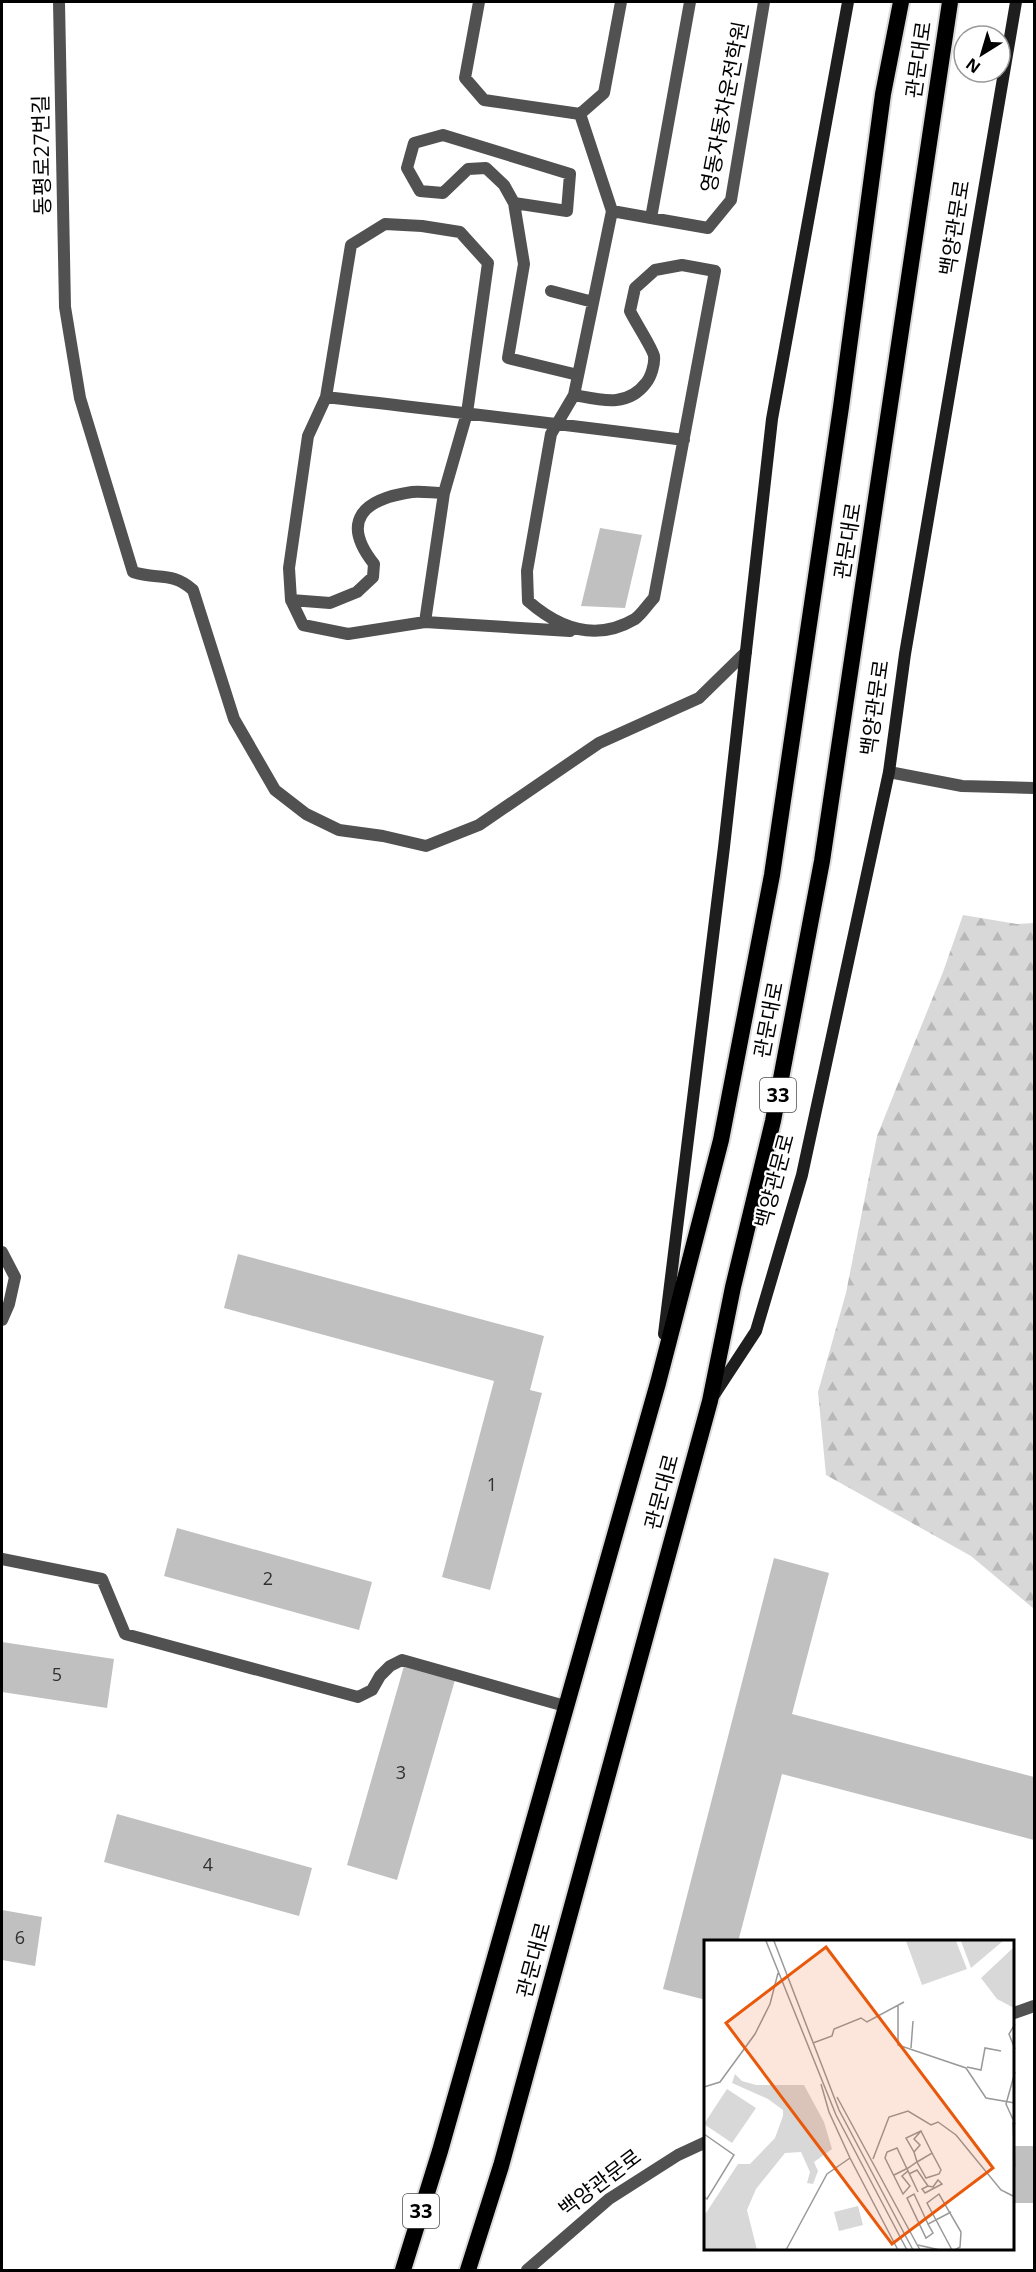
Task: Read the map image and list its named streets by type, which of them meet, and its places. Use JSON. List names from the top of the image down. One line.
{"streets":{"highway":["관문대로","33"],"main road":["백양관문로"],"street":["영동자동차운전학원","동평로27번길"]},"crossings":[["관문대로","백양관문로"]],"house_numbers":["1","2","5","3","4","6"],"north":"bottom left"}
